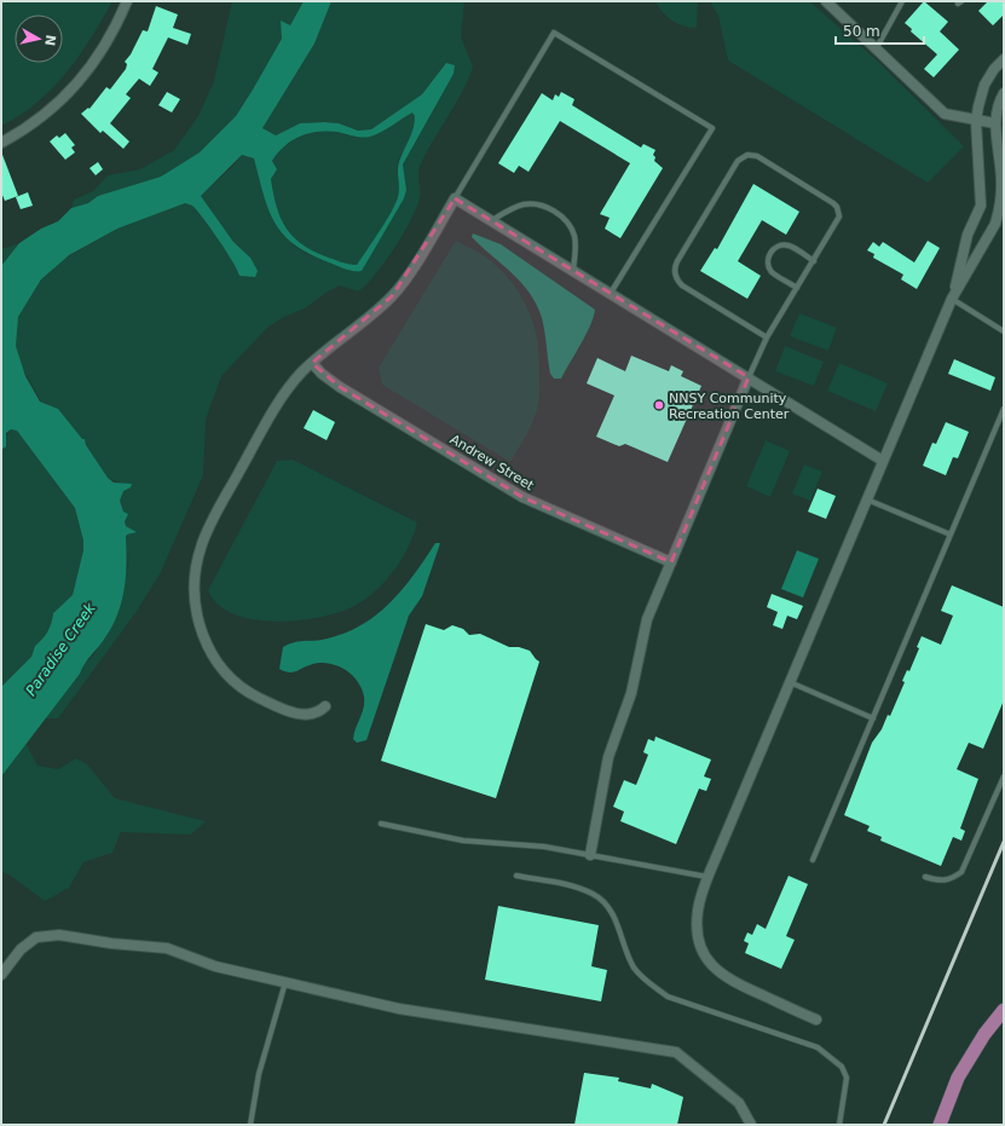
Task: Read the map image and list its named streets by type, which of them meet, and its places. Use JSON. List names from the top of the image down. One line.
{"streets":{"street":["Andrew Street"]},"water":["Paradise Creek"],"places":["NNSY Community Recreation Center"],"scale_bar":"50 m","north":"right"}
